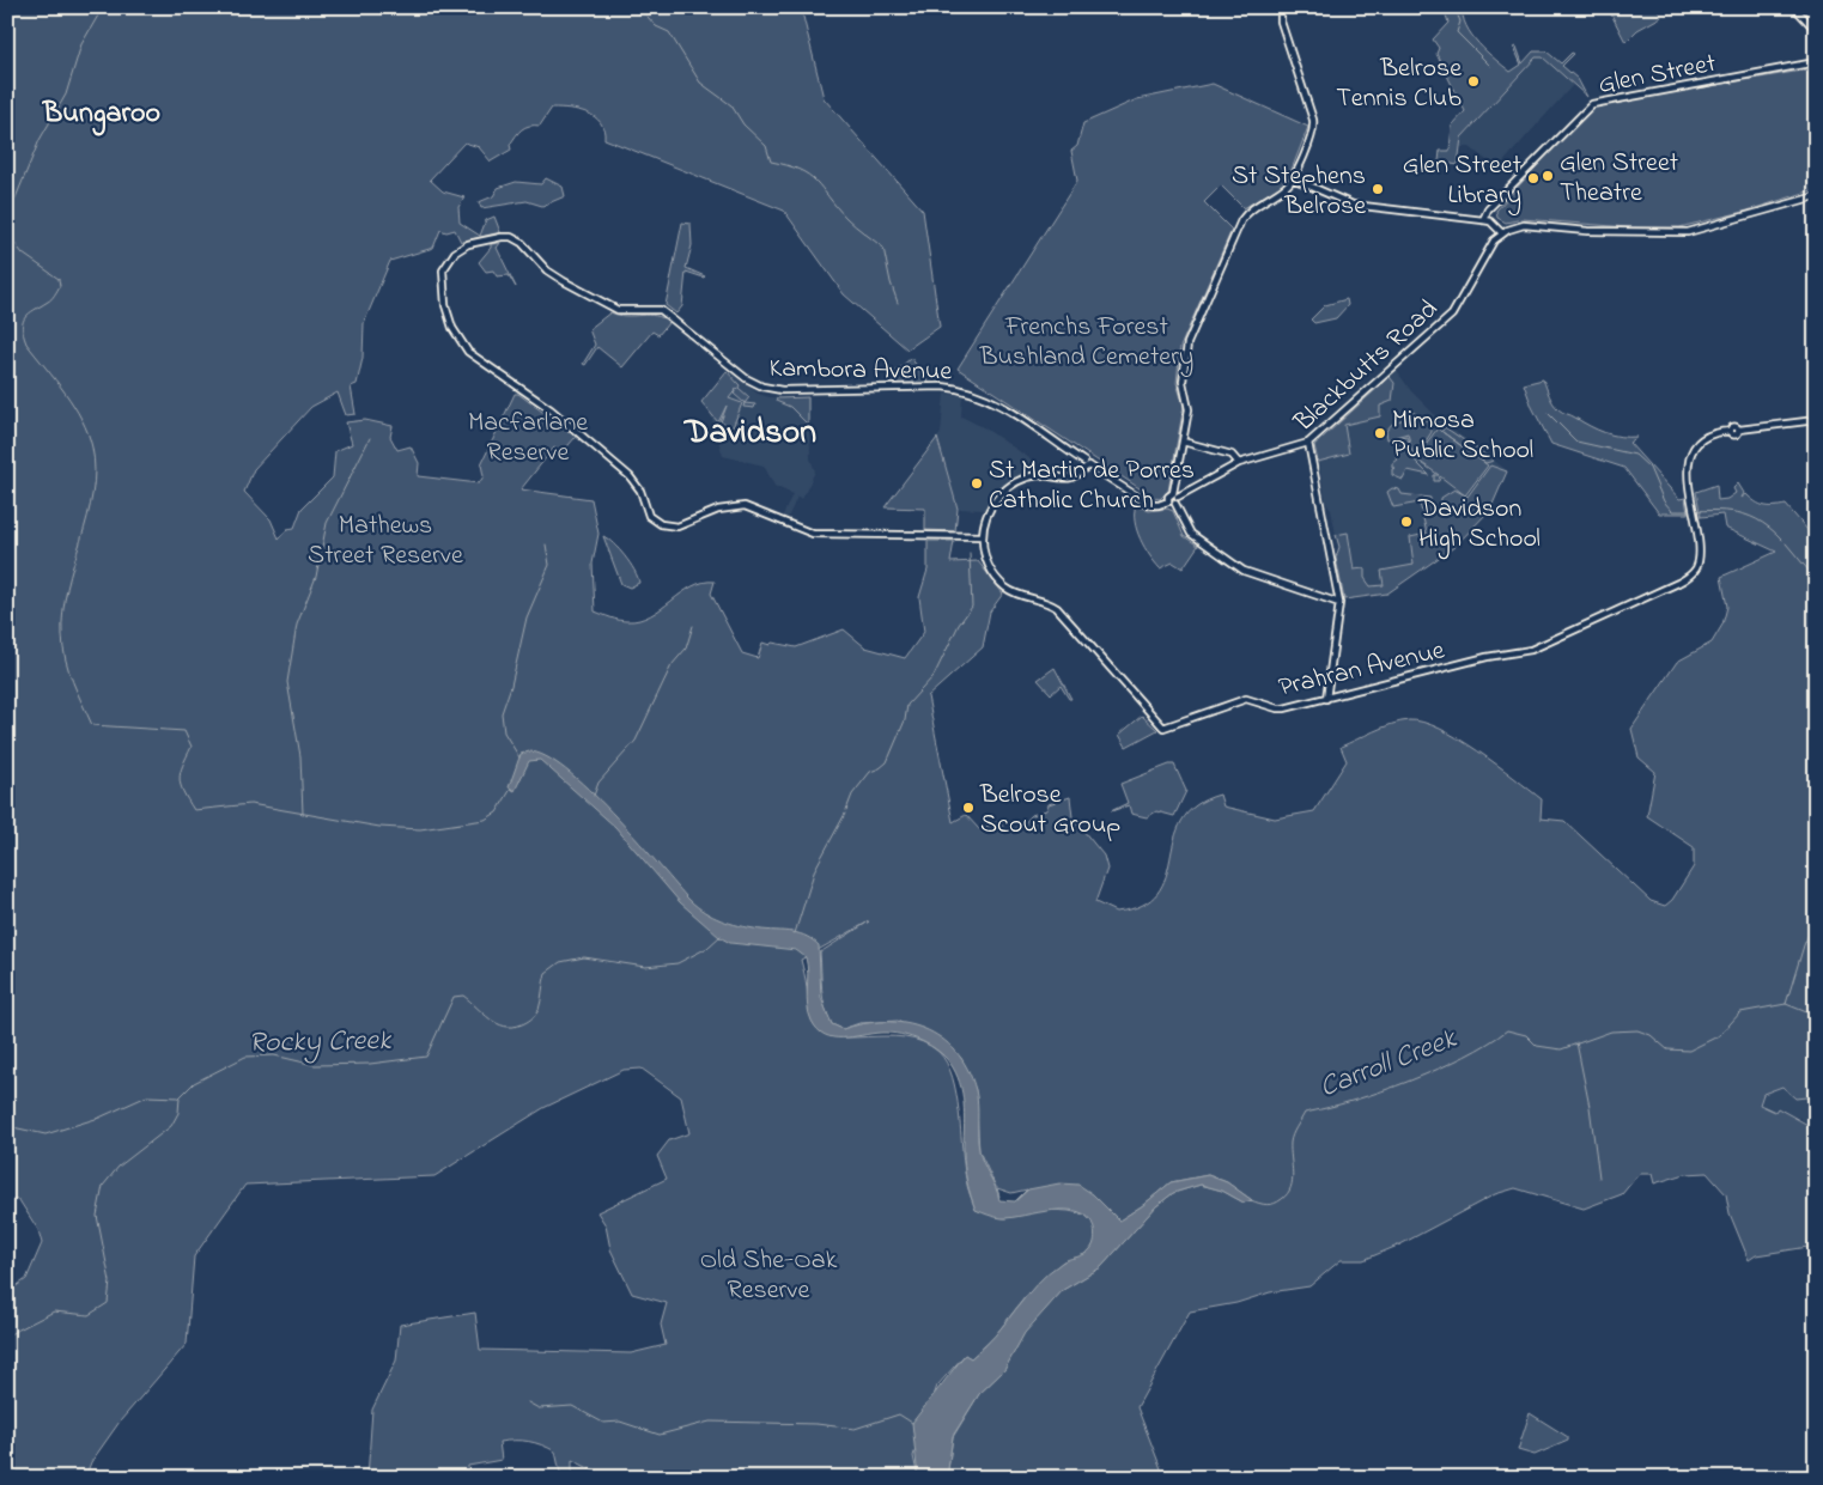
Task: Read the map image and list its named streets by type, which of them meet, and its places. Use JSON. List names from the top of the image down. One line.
{"streets":{"street":["Glen Street","Blackbutts Road","Kambora Avenue","Prahran Avenue"]},"crossings":[["Kambora Avenue","Prahran Avenue"]],"districts":["Bungaroo","Davidson"],"water":["Rocky Creek","Carroll Creek"],"parks":["Frenchs Forest Bushland Cemetery","Macfarlane Reserve","Mathews Street Reserve","Old She-Oak Reserve"],"places":["Belrose Tennis Club","Glen Street Theatre","Glen Street Library","St Stephens Belrose","Mimosa Public School","St Martin de Porres Catholic Church","Davidson High School","Belrose Scout Group"]}
